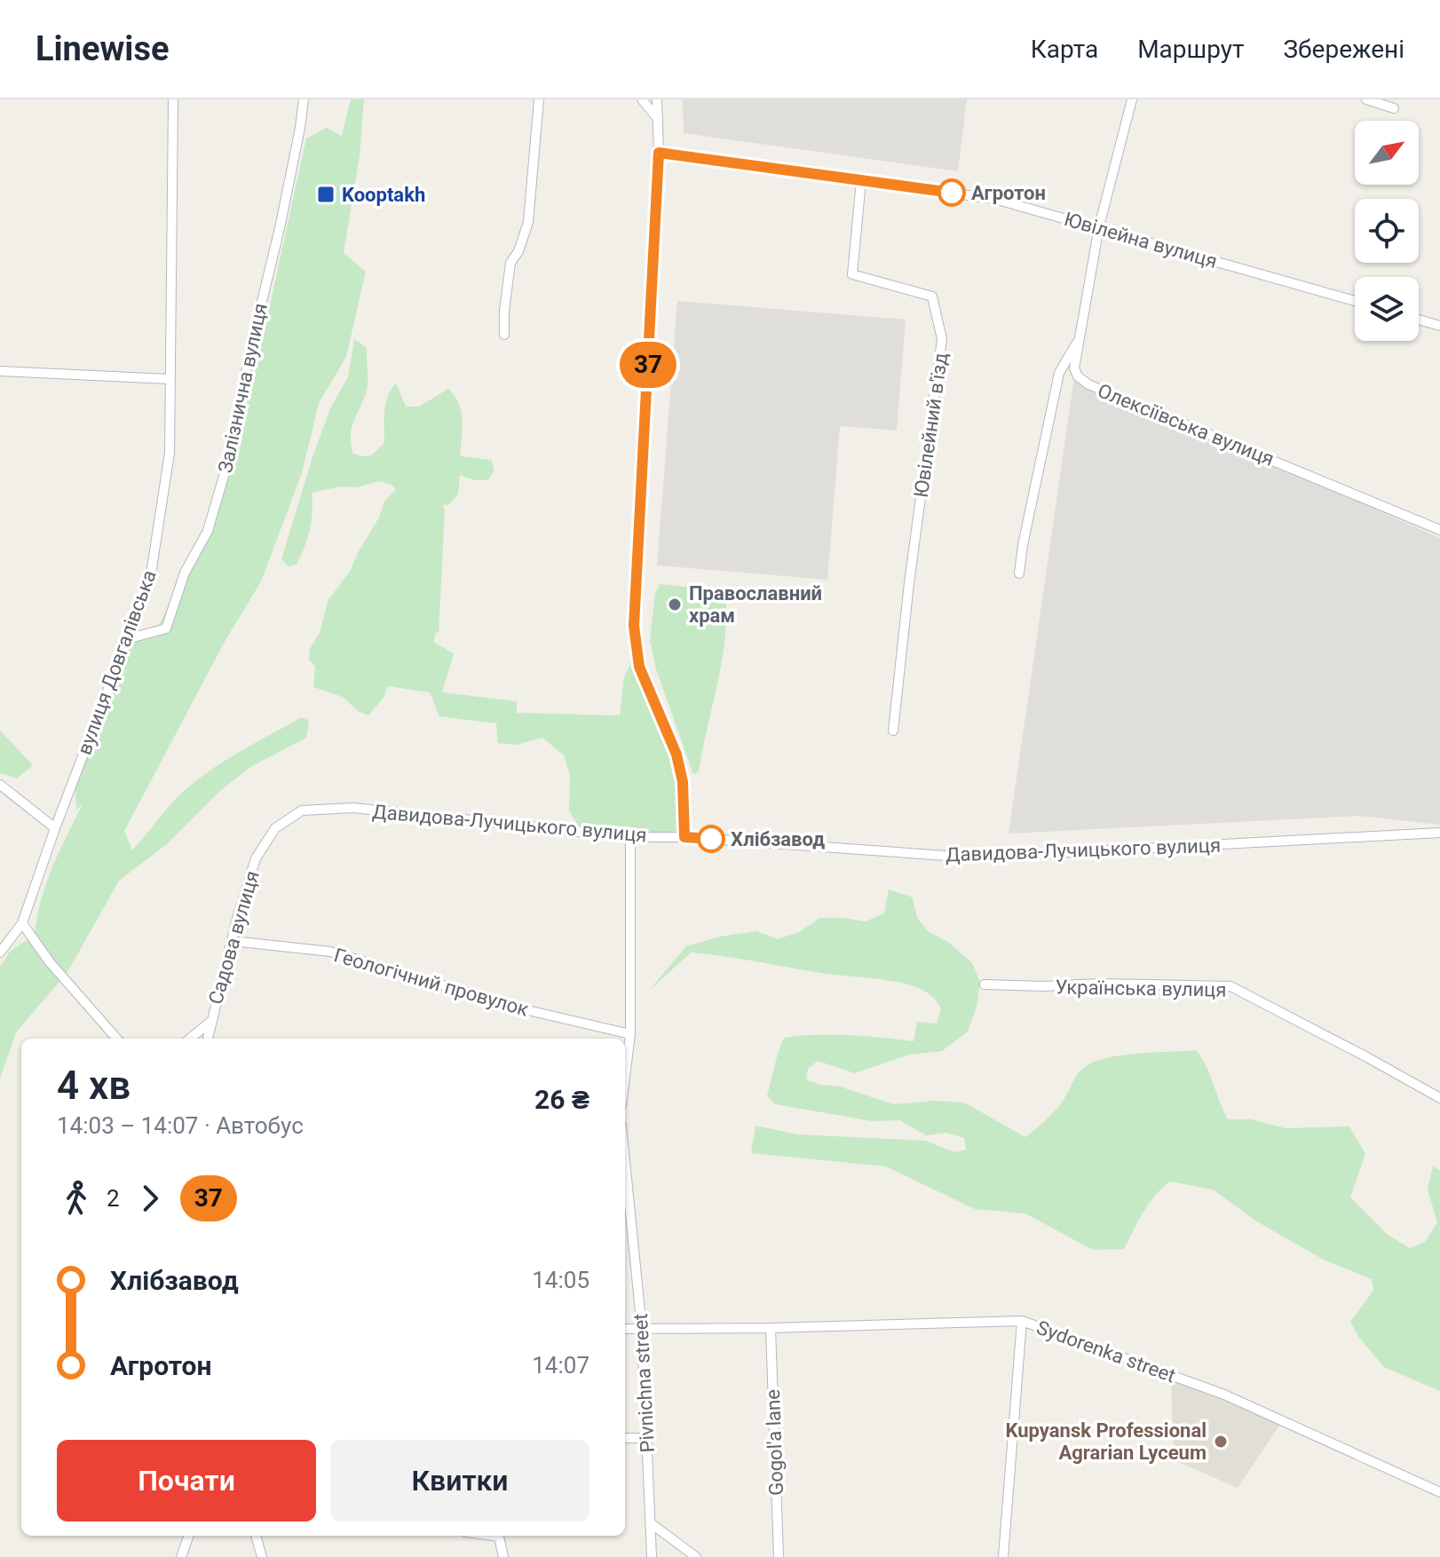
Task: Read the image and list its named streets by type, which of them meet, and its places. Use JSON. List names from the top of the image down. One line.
{"streets":{"street":["Ювілейна вулиця","Залізнична вулиця","Олексіївська вулиця","Ювілейний в'їзд","вулиця Довгалівська","Давидова-Лучицького вулиця","Садова вулиця","Геологічний провулок","Українська вулиця","Sydorenka street","Pivnichna street","Gogol'a lane"]},"crossings":[["Ювілейна вулиця","Олексіївська вулиця"],["Ювілейна вулиця","Ювілейний в'їзд"],["Залізнична вулиця","вулиця Довгалівська"],["Давидова-Лучицького вулиця","Садова вулиця"],["Садова вулиця","Геологічний провулок"],["Sydorenka street","Pivnichna street"],["Sydorenka street","Gogol'a lane"]],"places":{"other":["Агротон","Православний храм","Хлібзавод","Kupyansk Professional Agrarian Lyceum"],"transit":["Kooptakh"]},"lines":["bus line 37"],"north":"top right","page":{"header":"Linewise","nav":["Карта","Маршрут","Збережені"],"on_map":"37","heading":["4 хв","14:03 – 14:07 · Автобус","26 ₴"],"legs":["2","37"],"list":[{"name":"Хлібзавод","value":"14:05"},{"name":"Агротон","value":"14:07"}],"buttons":["Почати","Квитки"]}}
